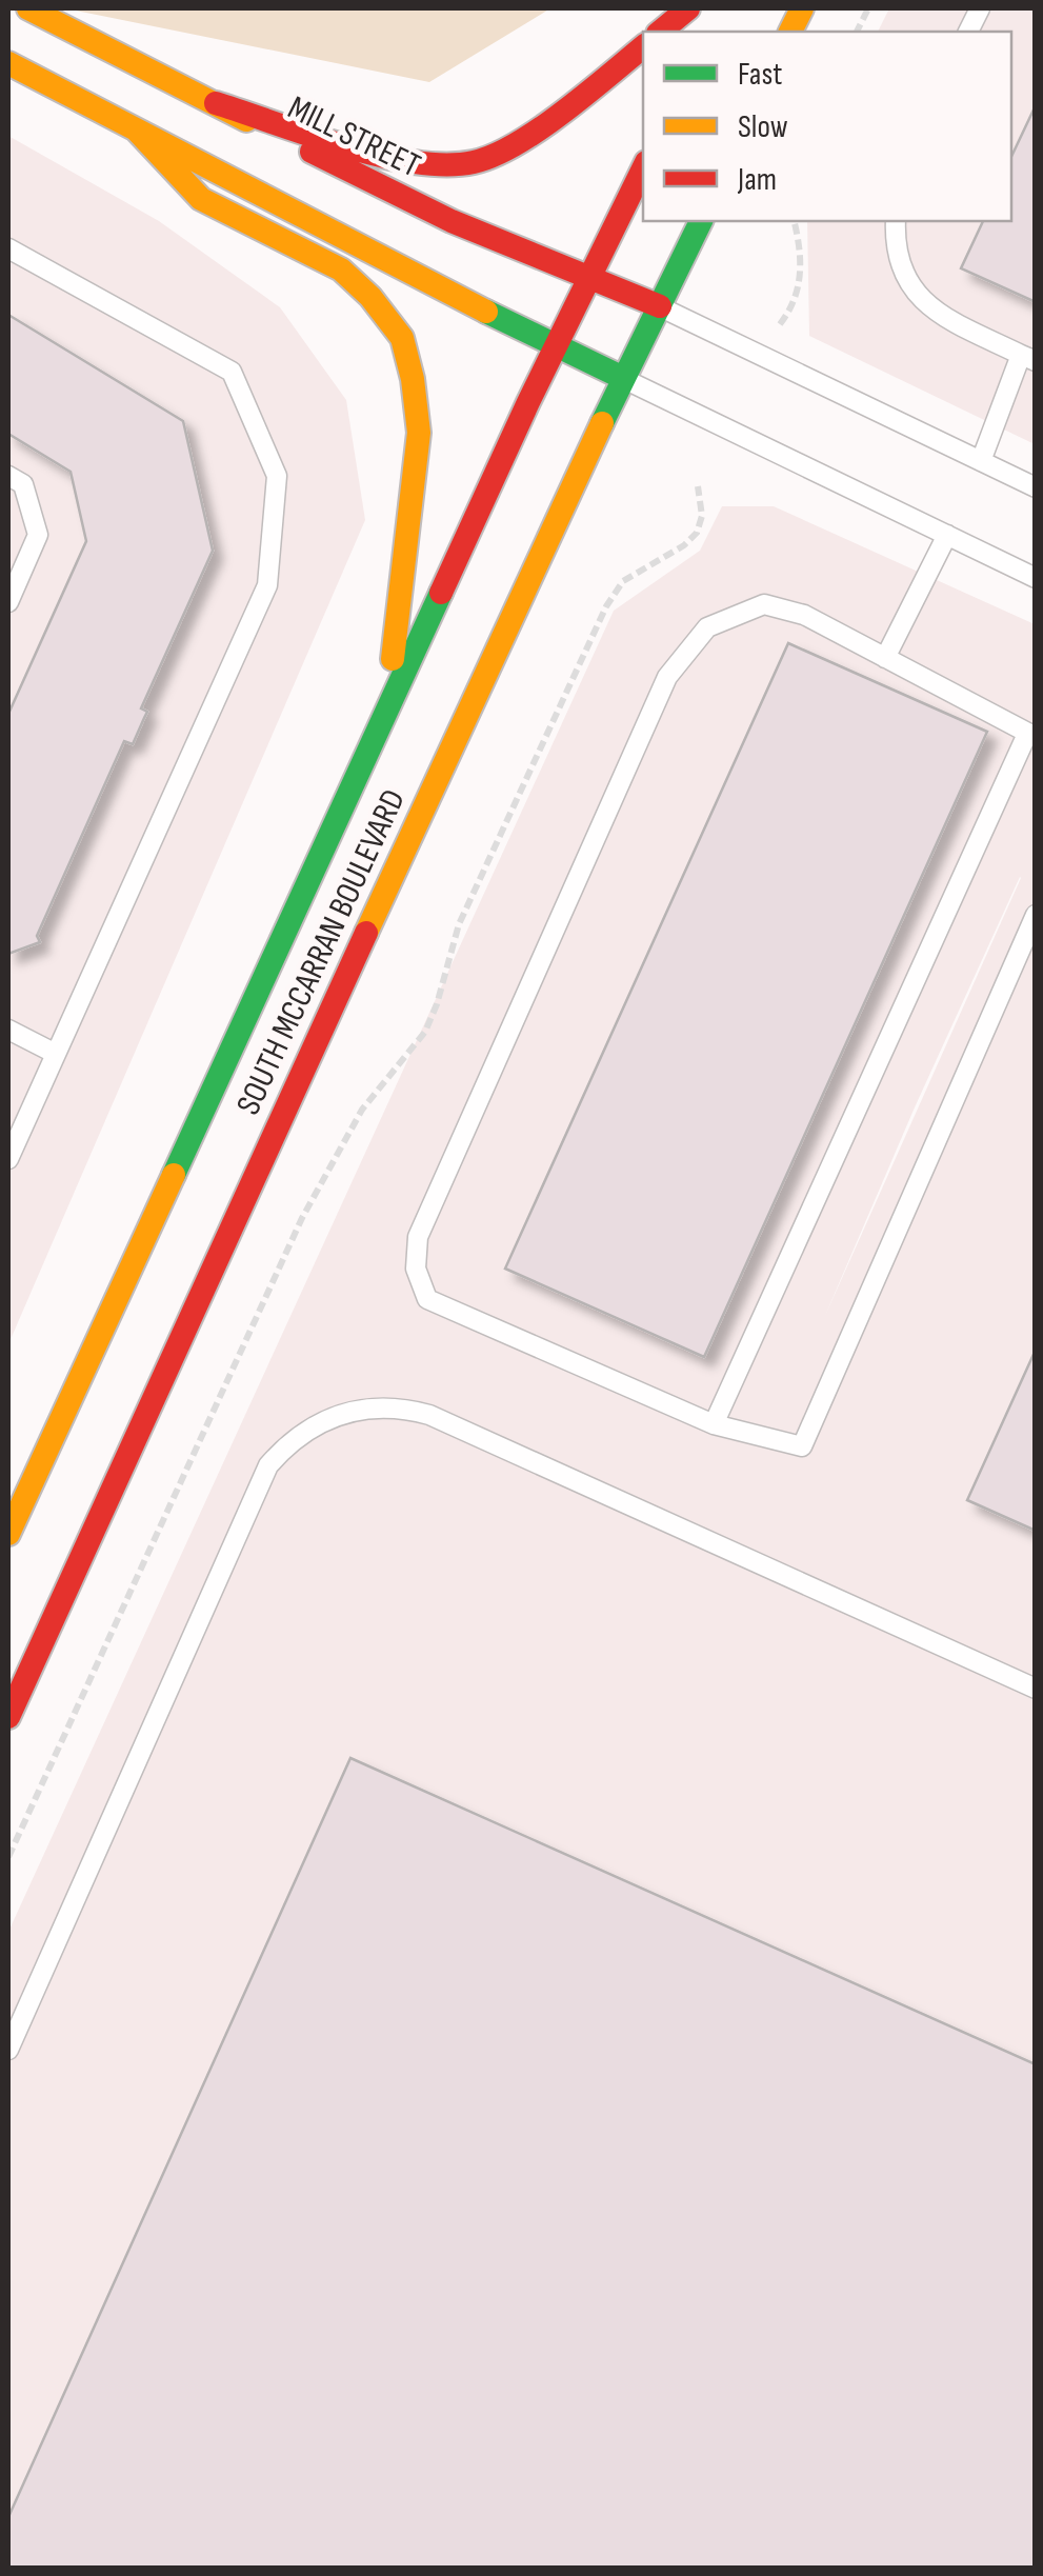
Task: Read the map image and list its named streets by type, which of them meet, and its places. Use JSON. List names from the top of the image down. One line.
{"streets":{"main road":["MILL STREET","SOUTH MCCARRAN BOULEVARD"]},"crossings":[["MILL STREET","SOUTH MCCARRAN BOULEVARD"]],"legend":["Fast","Slow","Jam"]}
